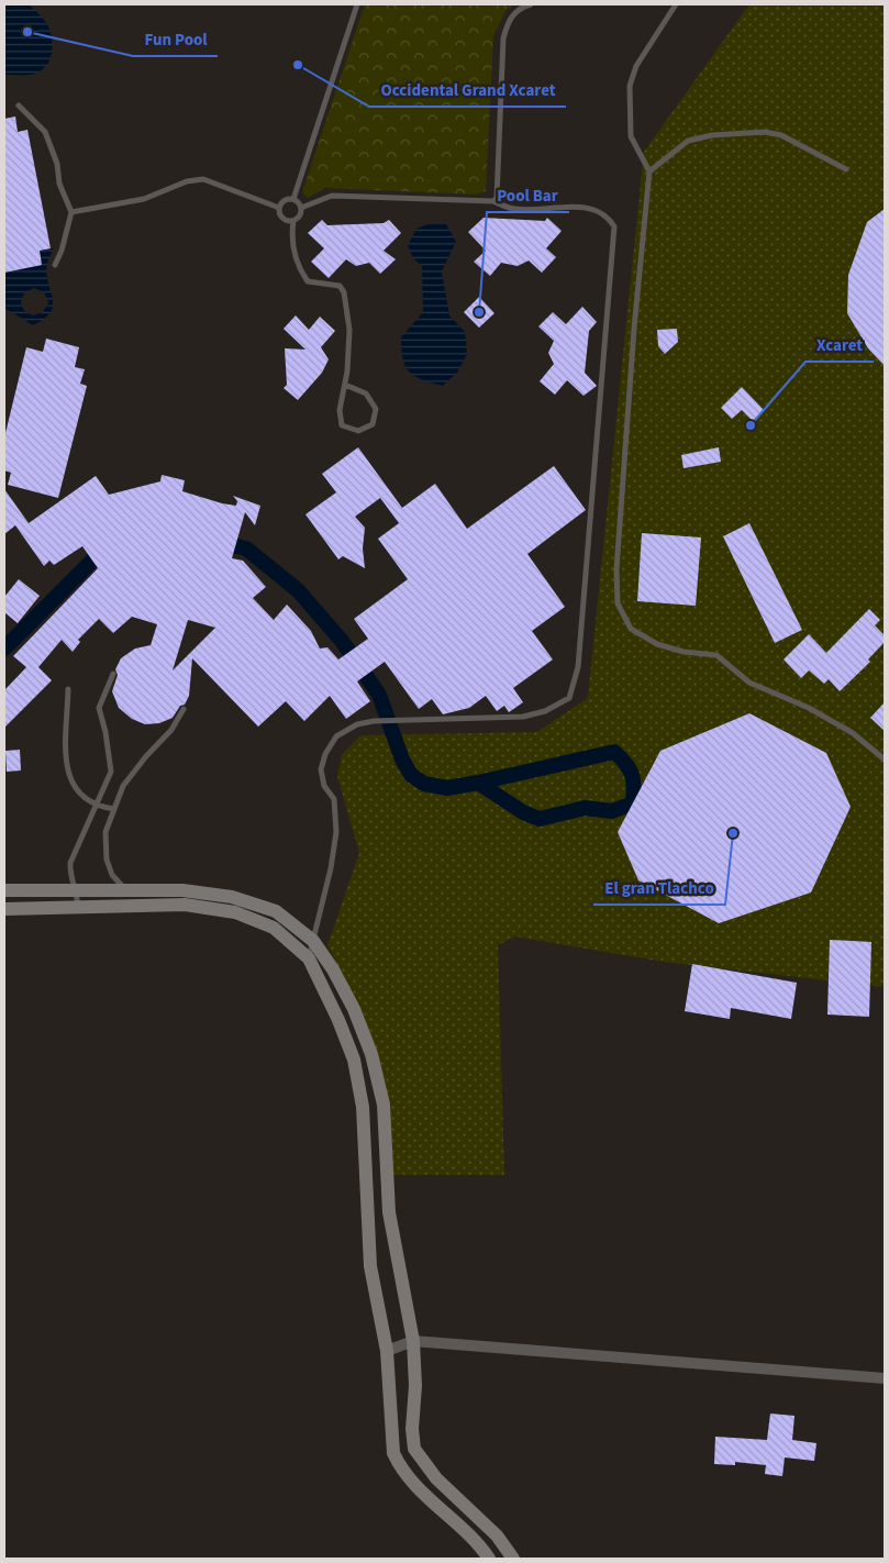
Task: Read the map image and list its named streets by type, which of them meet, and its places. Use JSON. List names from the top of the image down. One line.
{"places":["Fun Pool","Occidental Grand Xcaret","Pool Bar","Xcaret","El gran Tlachco"]}
